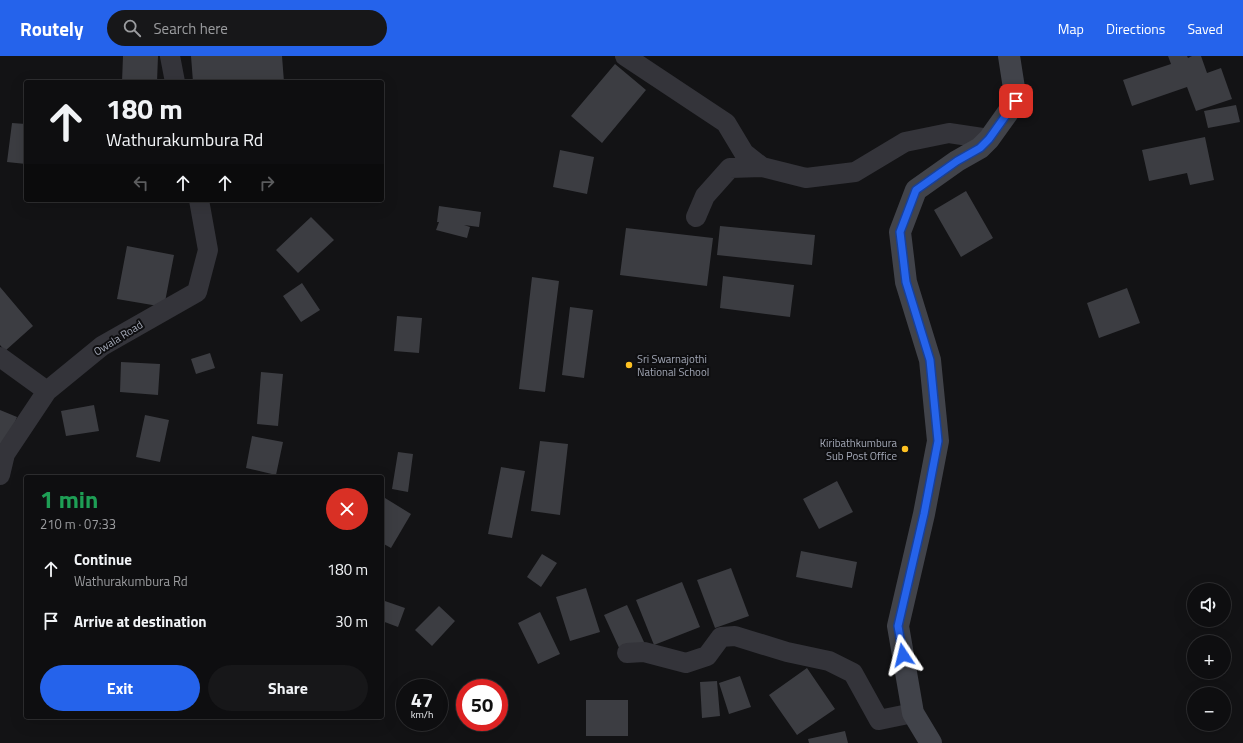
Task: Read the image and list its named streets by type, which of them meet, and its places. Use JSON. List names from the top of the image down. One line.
{"streets":{"street":["Owala Road"]},"places":["Sri Swarnajothi National School","Kiribathkumbura Sub Post Office"],"page":{"header":"Routely","search":"Search here","nav":["Map","Directions","Saved"],"turn":["180 m","Wathurakumbura Rd"],"heading":["1 min","210 m · 07:33"],"list":[{"name":"Continue","note":"Wathurakumbura Rd","value":"180 m"},{"name":"Arrive at destination","value":"30 m"}],"map_buttons":["+","−"],"buttons":["Exit","Share"],"speed":"47 km/h","limit":"50"}}
